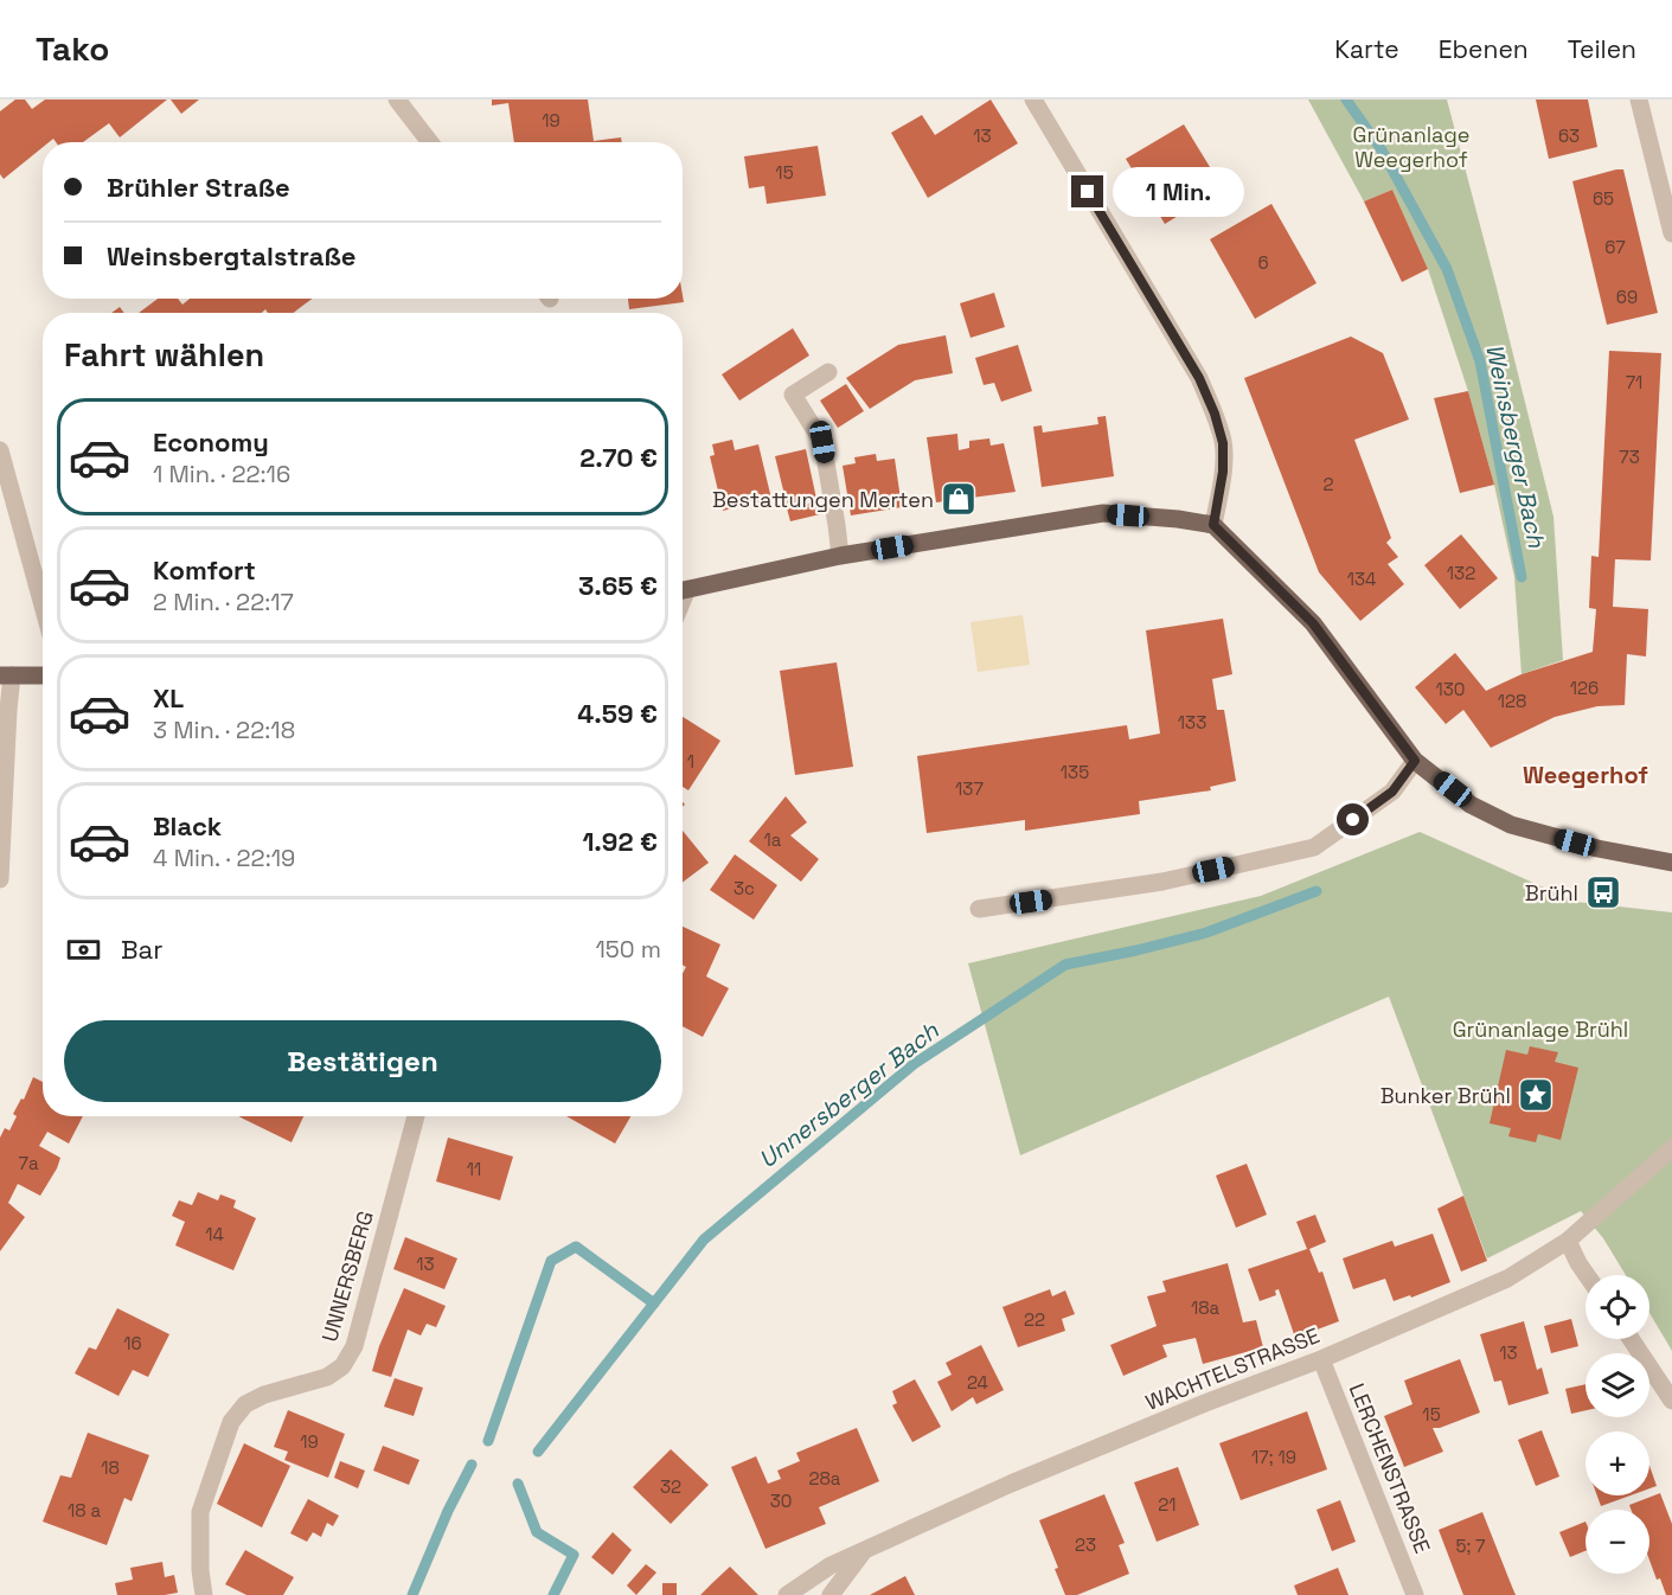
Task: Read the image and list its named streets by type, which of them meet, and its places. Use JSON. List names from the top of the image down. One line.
{"streets":{"street":["UNNERSBERG","WACHTELSTRASSE","LERCHENSTRASSE"]},"crossings":[["WACHTELSTRASSE","LERCHENSTRASSE"]],"districts":["Weegerhof"],"water":["Weinsberger Bach","Unnersberger Bach"],"parks":["Grünanlage Weegerhof","Grünanlage Brühl"],"places":{"shop":["Bestattungen Merten"],"bus stop":["Brühl"],"place":["Bunker Brühl"]},"house_numbers":["19","13","63","15","65","67","6","69","71","73","2","132","134","126","130","128","133","1","135","137","1a","3c","7a","11","14","13","18a","22","16","13","24","15","19","17; 19","18","28a","32","30","21","18 a","23","5; 7"],"page":{"header":"Tako","nav":["Karte","Ebenen","Teilen"],"banner":["Brühler Straße","Weinsbergtalstraße"],"bubble":"1 Min.","heading":"Fahrt wählen","list":[{"name":"Economy","note":"1 Min. · 22:16","value":"2.70 €"},{"name":"Komfort","note":"2 Min. · 22:17","value":"3.65 €"},{"name":"XL","note":"3 Min. · 22:18","value":"4.59 €"},{"name":"Black","note":"4 Min. · 22:19","value":"1.92 €"}],"pay":["Bar","150 m"],"buttons":"Bestätigen","map_buttons":["+","−"]}}
